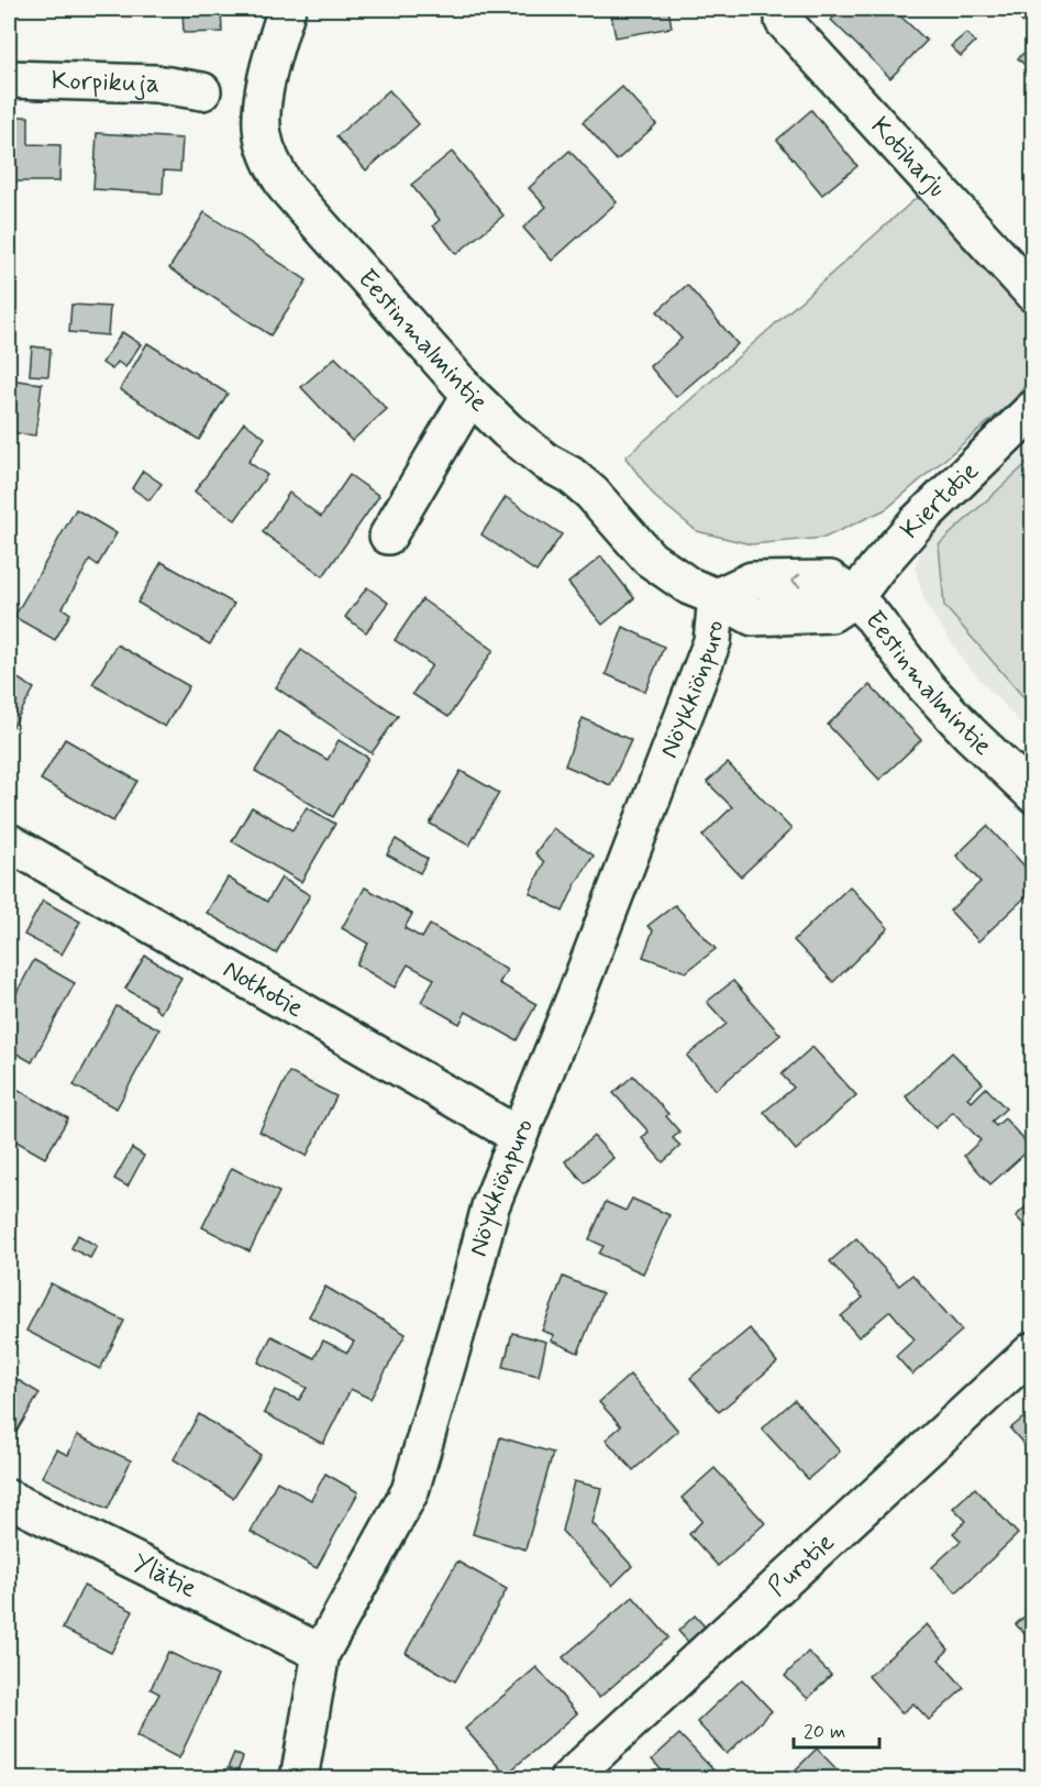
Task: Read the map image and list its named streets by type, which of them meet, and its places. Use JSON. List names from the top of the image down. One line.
{"streets":{"street":["Korpikuja","Kotiharju","Eestinmalmintie","Kiertotie","Nöykkiönpuro","Notkotie","Purotie","Ylätie"]},"crossings":[["Eestinmalmintie","Kiertotie"],["Eestinmalmintie","Nöykkiönpuro"],["Nöykkiönpuro","Notkotie"],["Nöykkiönpuro","Ylätie"]],"scale_bar":"20 m"}
